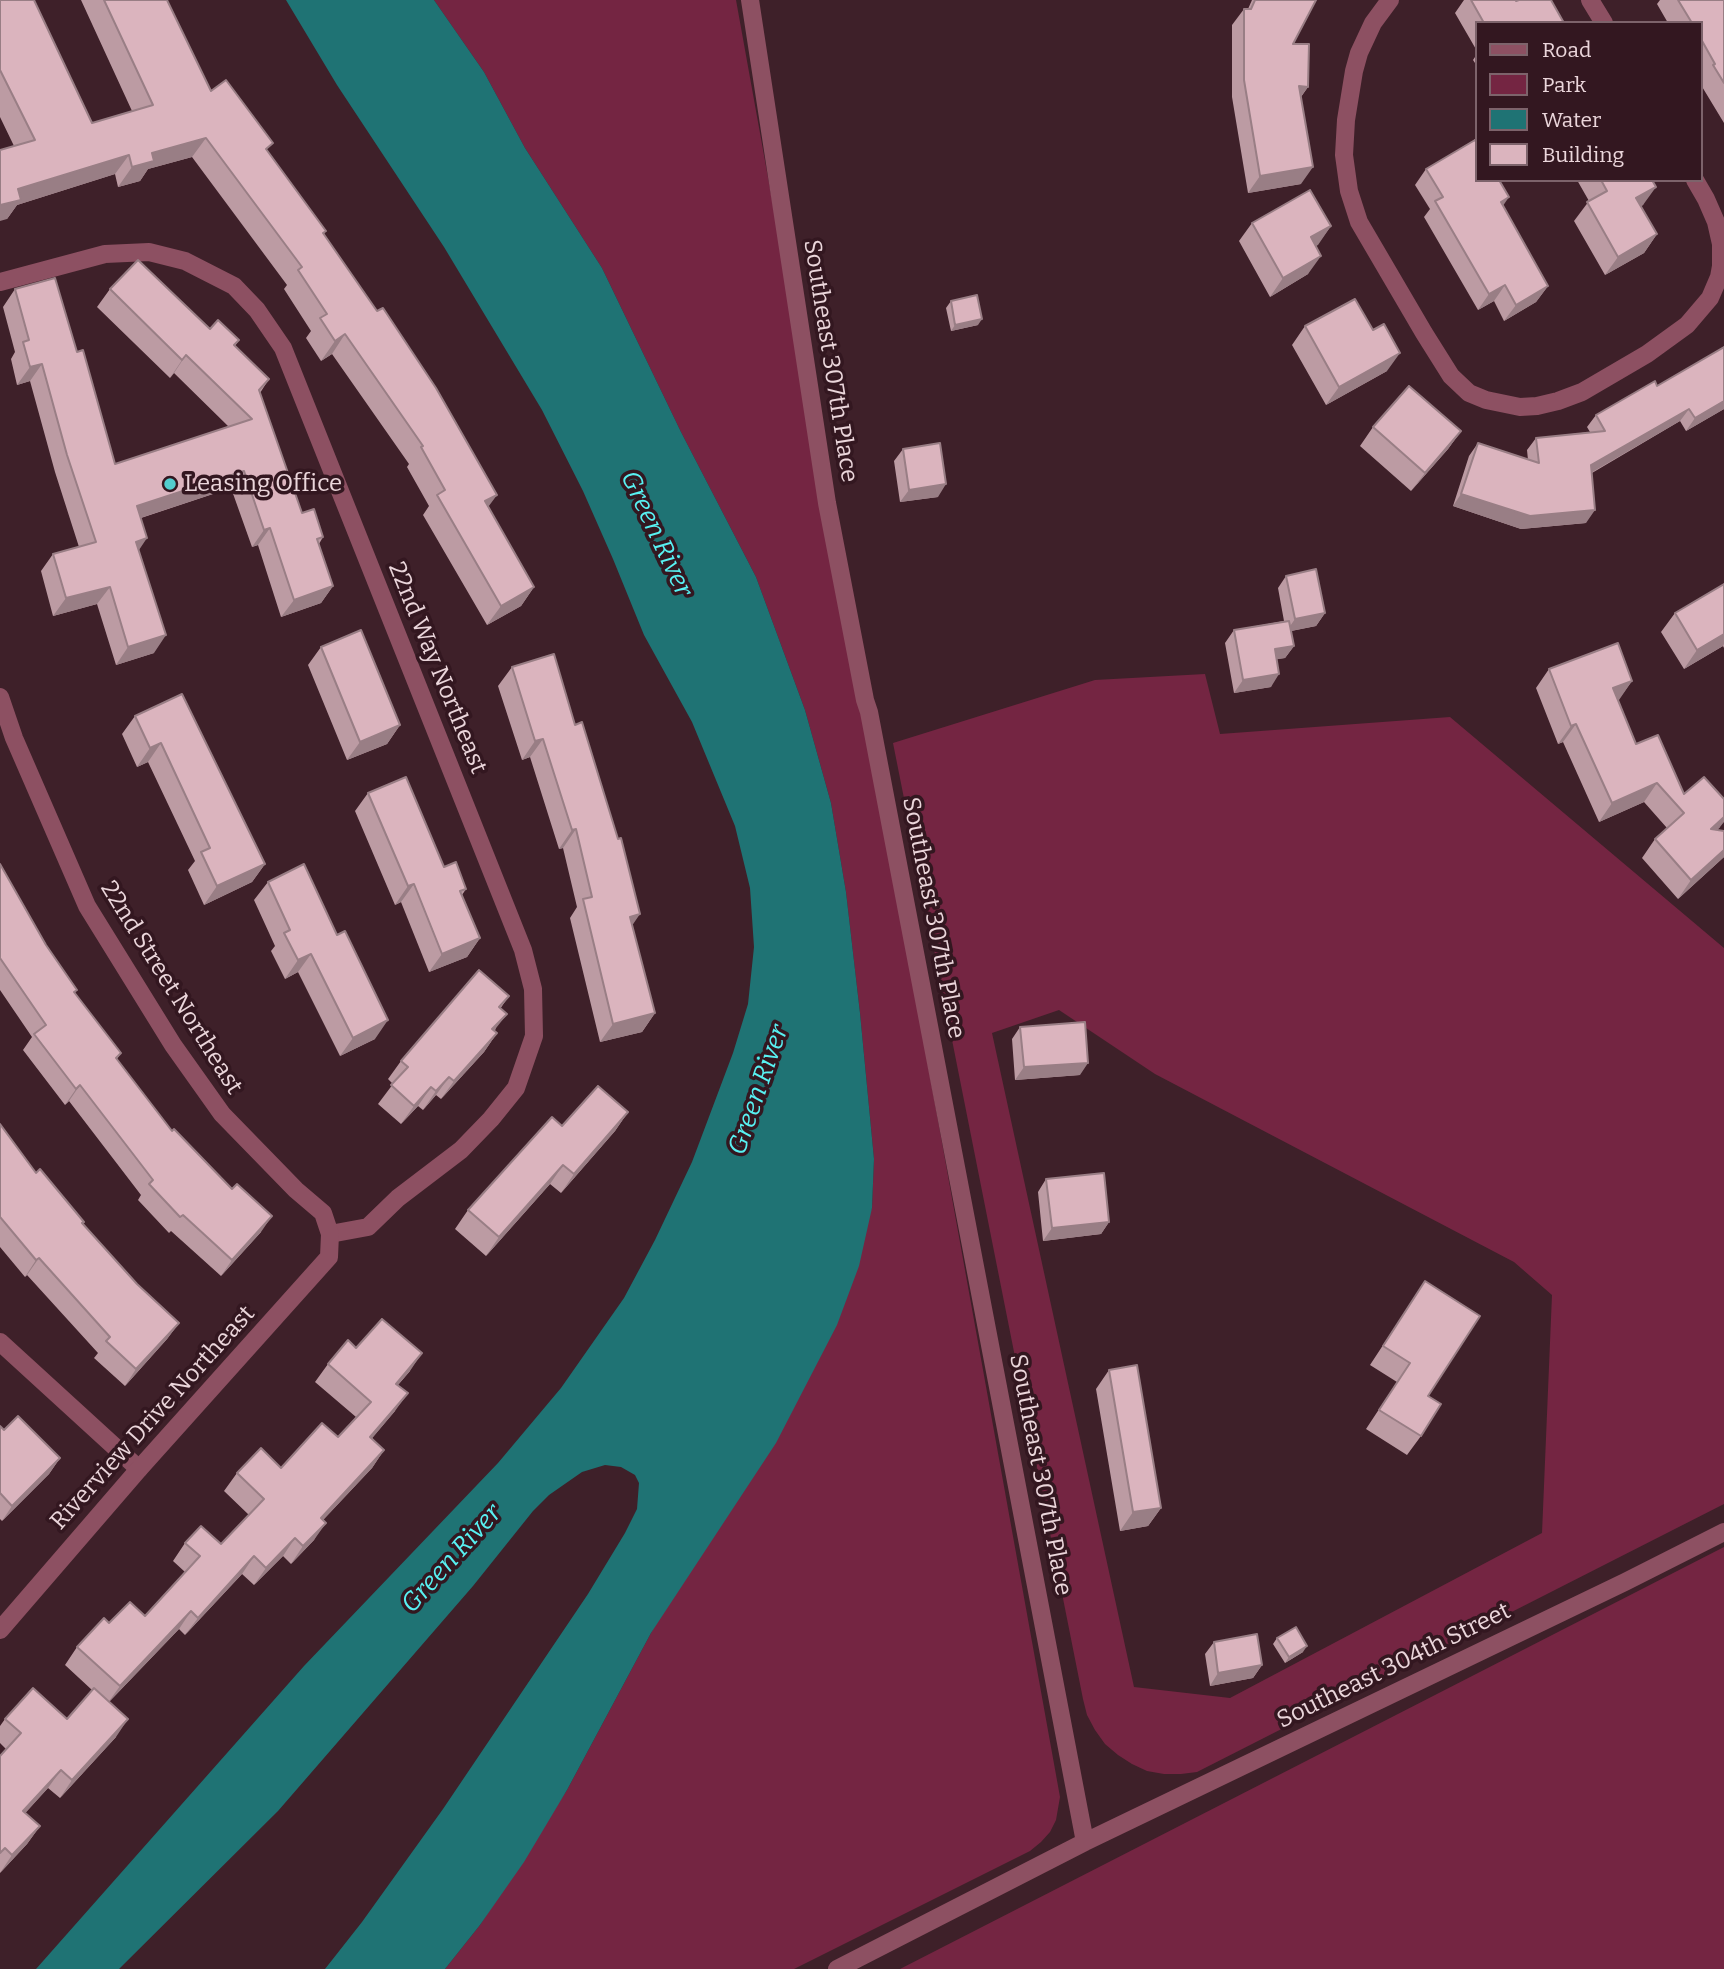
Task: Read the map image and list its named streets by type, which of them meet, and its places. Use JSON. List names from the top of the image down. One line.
{"streets":{"street":["Southeast 307th Place","22nd Way Northeast","22nd Street Northeast","Riverview Drive Northeast","Southeast 304th Street"]},"crossings":[["Southeast 307th Place","Southeast 304th Street"],["22nd Way Northeast","22nd Street Northeast"],["22nd Way Northeast","Riverview Drive Northeast"],["22nd Street Northeast","Riverview Drive Northeast"]],"water":["Green River"],"places":["Leasing Office"],"legend":["Road","Park","Water","Building"]}
